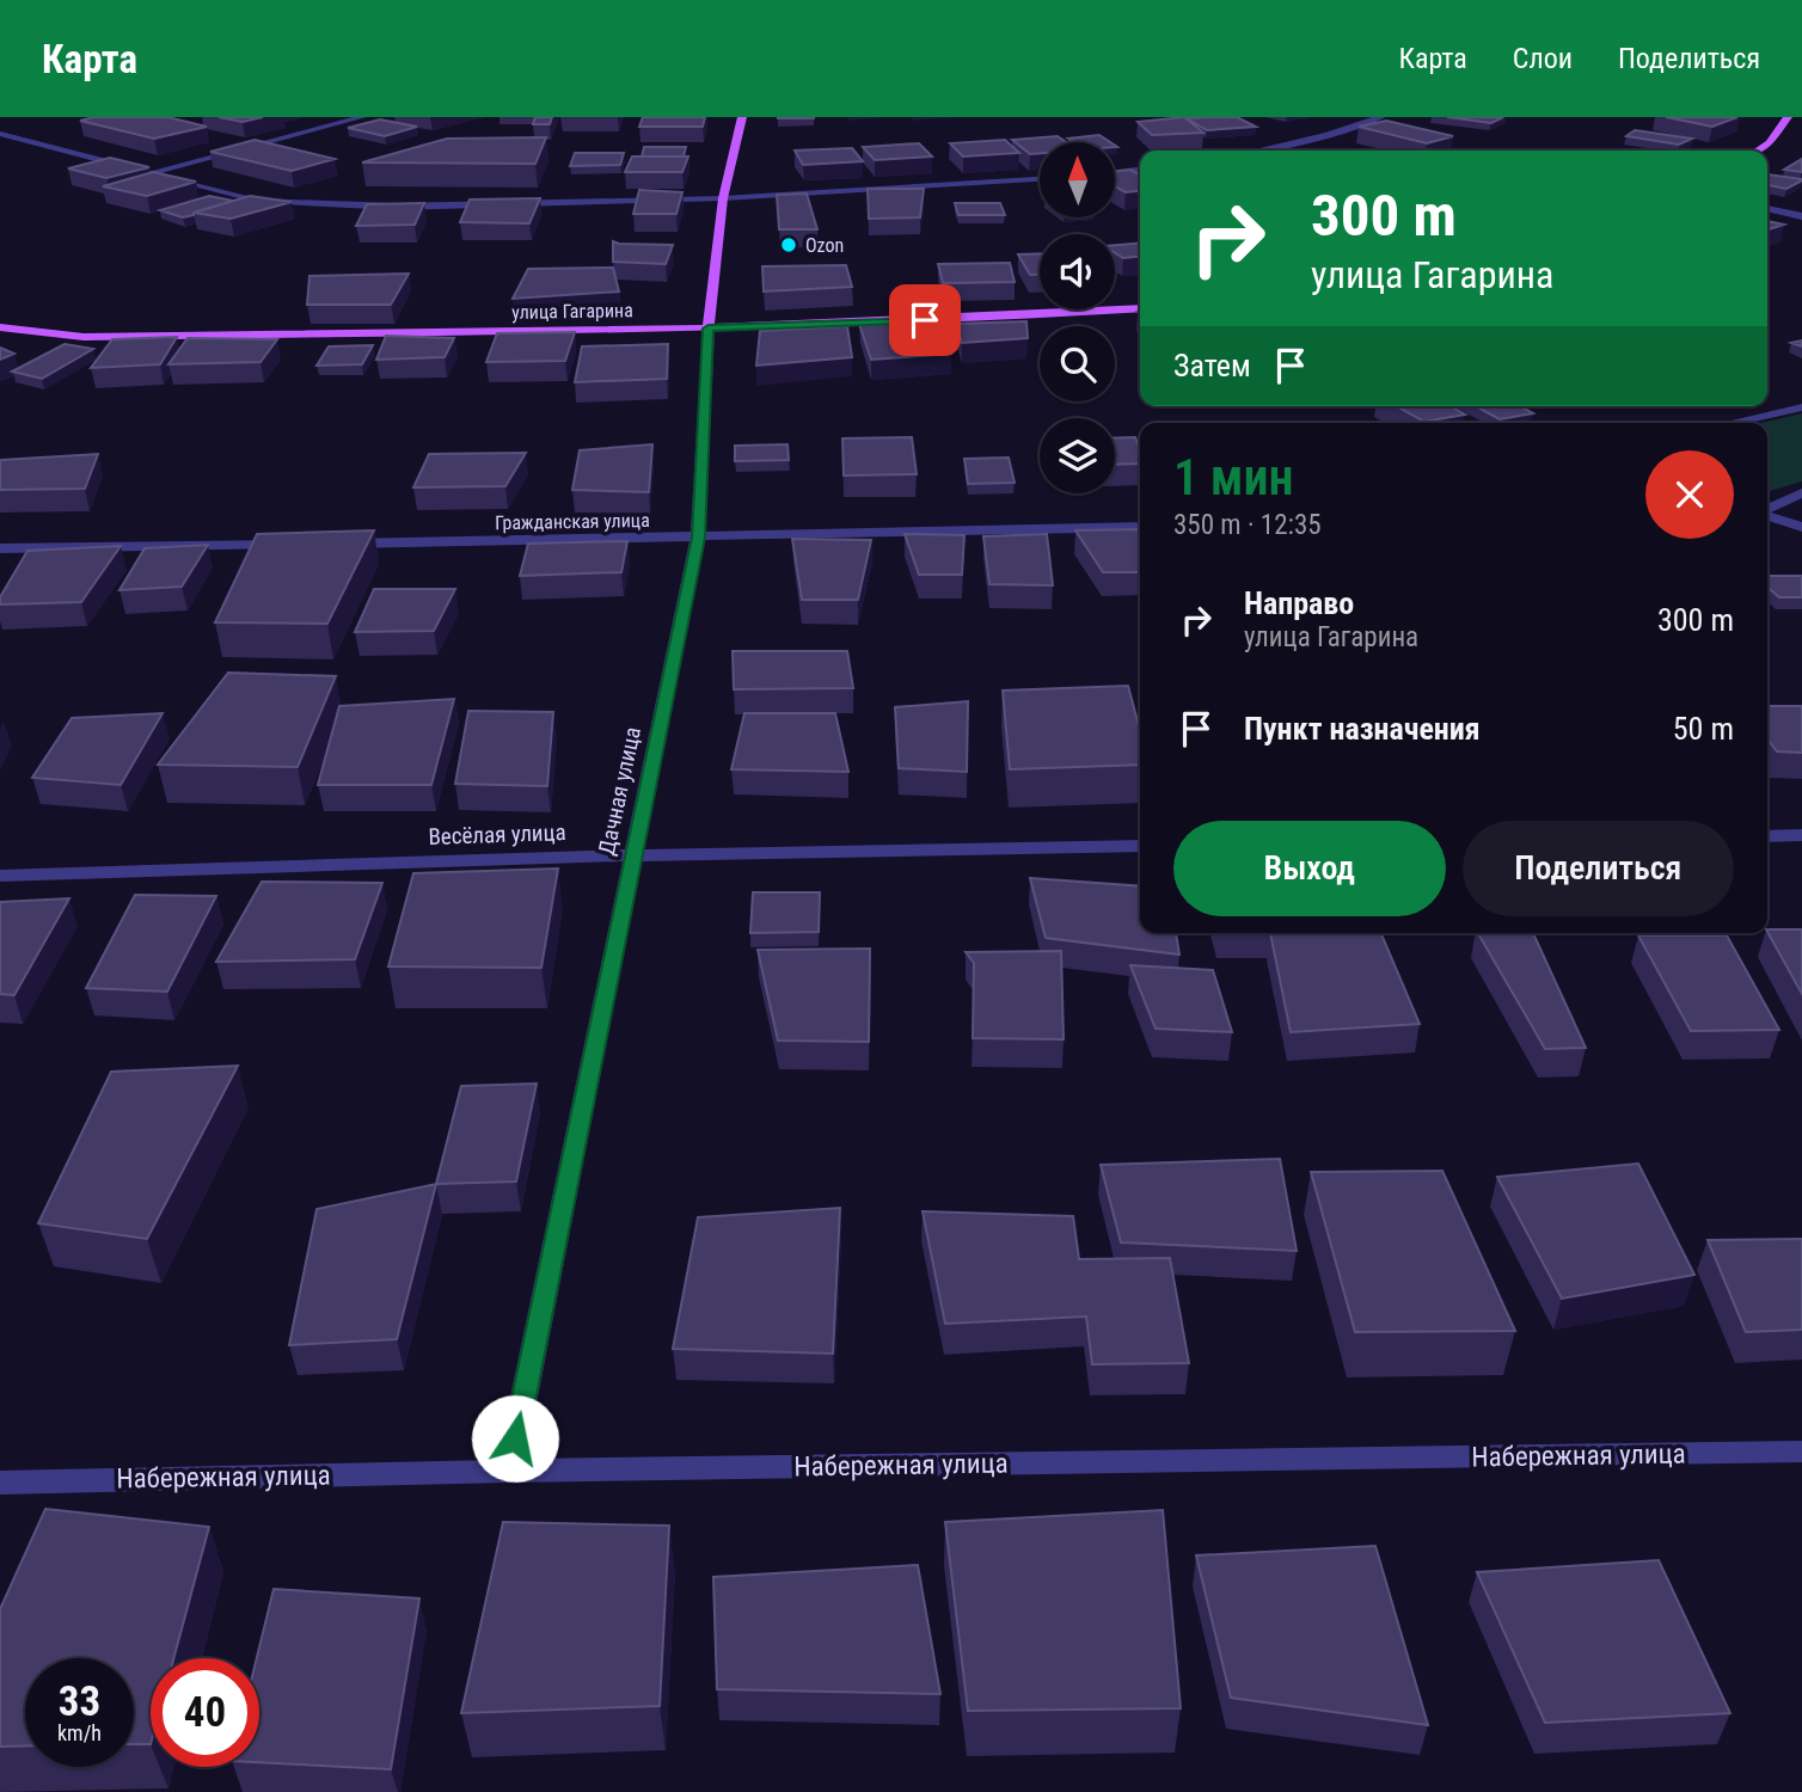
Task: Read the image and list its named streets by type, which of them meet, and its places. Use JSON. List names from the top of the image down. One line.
{"streets":{"main road":["улица Гагарина","Дачная улица"],"street":["Гражданская улица","Весёлая улица","Набережная улица"]},"crossings":[["улица Гагарина","Дачная улица"],["Гражданская улица","Дачная улица"],["Дачная улица","Весёлая улица"],["Дачная улица","Набережная улица"]],"places":["Ozon"],"north":"top","page":{"header":"Карта","nav":["Карта","Слои","Поделиться"],"turn":["300 m","улица Гагарина"],"then":"Затем","heading":["1 мин","350 m · 12:35"],"list":[{"name":"Направо","note":"улица Гагарина","value":"300 m"},{"name":"Пункт назначения","value":"50 m"}],"buttons":["Выход","Поделиться"],"speed":"33 km/h","limit":"40"}}
